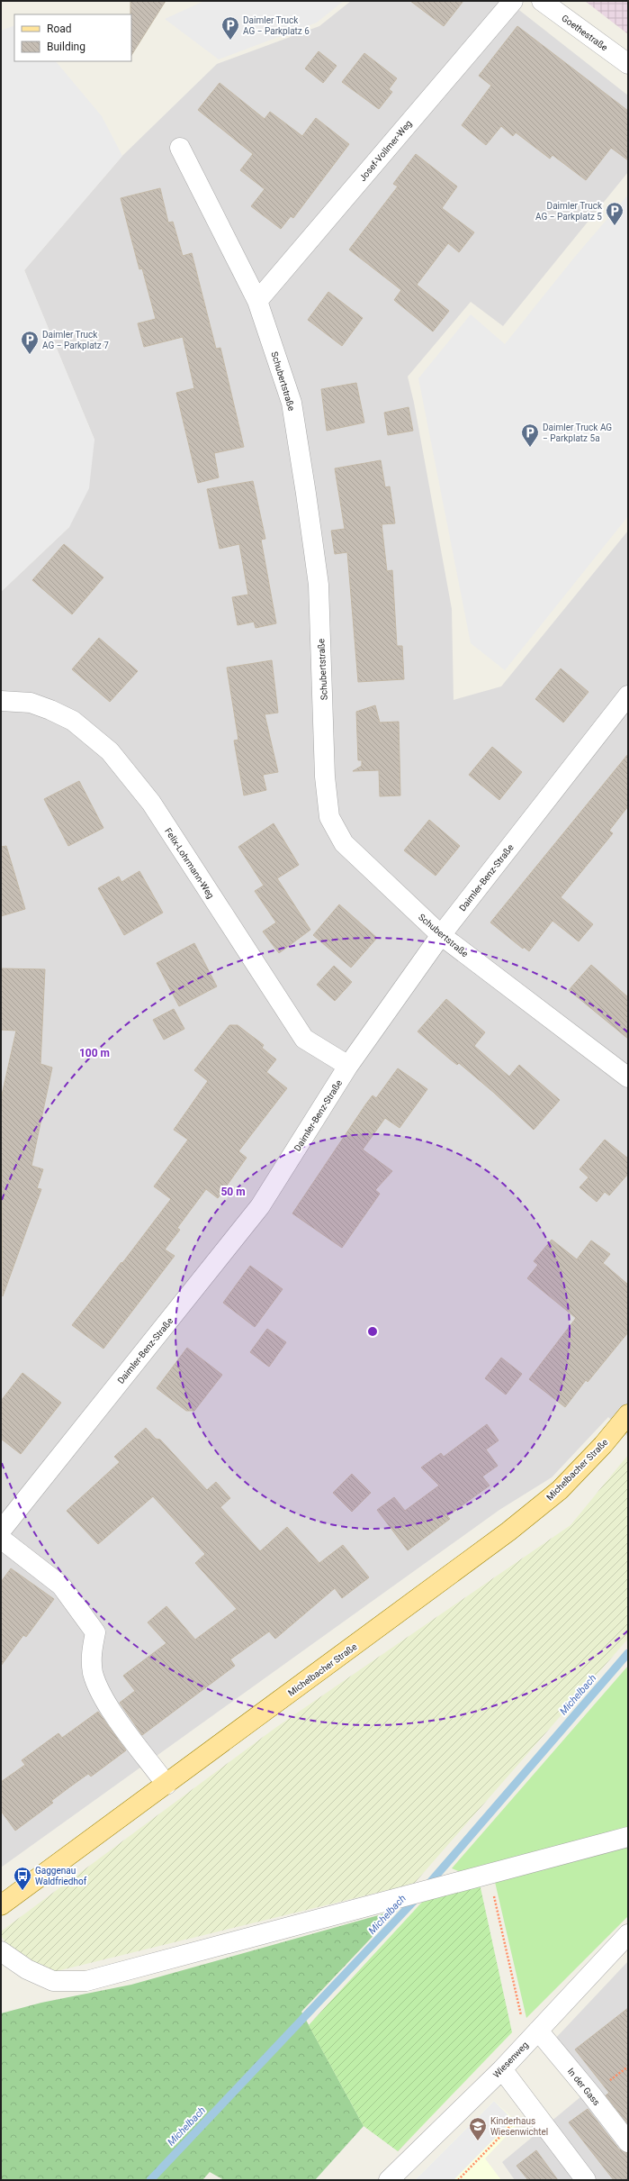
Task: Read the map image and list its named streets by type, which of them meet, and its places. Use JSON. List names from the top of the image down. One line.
{"streets":{"main road":["Michelbacher Straße"],"street":["Goethestraße","Josef-Vollmer-Weg","Schubertstraße","Felix-Lohrmann-Weg","Daimler-Benz-Straße","Wiesenweg","In der Gass"]},"crossings":[["Josef-Vollmer-Weg","Schubertstraße"],["Schubertstraße","Daimler-Benz-Straße"],["Felix-Lohrmann-Weg","Daimler-Benz-Straße"],["Wiesenweg","In der Gass"]],"water":["Michelbach"],"places":{"parking":["Daimler Truck AG − Parkplatz 6","Daimler Truck AG − Parkplatz 5","Daimler Truck AG − Parkplatz 7","Daimler Truck AG − Parkplatz 5a"],"bus stop":["Gaggenau Waldfriedhof"],"school or university":["Kinderhaus Wiesenwichtel"]},"legend":["Road","Building"],"rings":["100 m","50 m"]}
